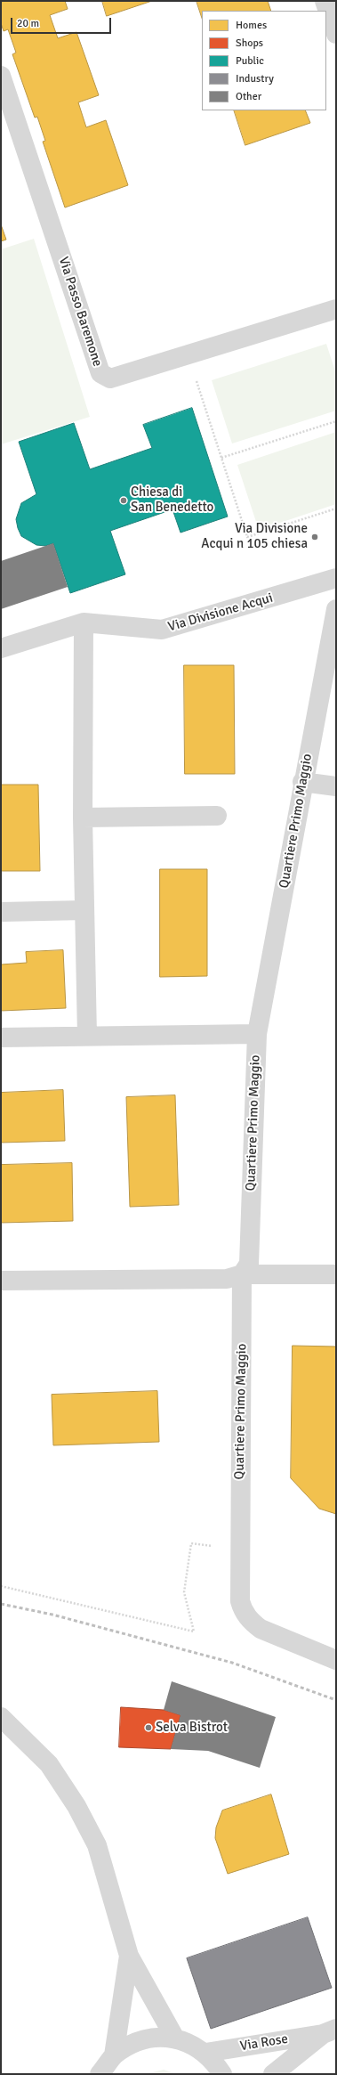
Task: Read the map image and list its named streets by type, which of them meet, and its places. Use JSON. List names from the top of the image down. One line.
{"streets":{"street":["Via Passo Baremone","Via Divisione Acqui","Quartiere Primo Maggio","Via Rose"]},"places":["Chiesa di San Benedetto","Via Divisione Acqui n 105 chiesa","Selva Bistrot"],"legend":["Homes","Shops","Public","Industry","Other"],"scale_bar":"20 m"}
